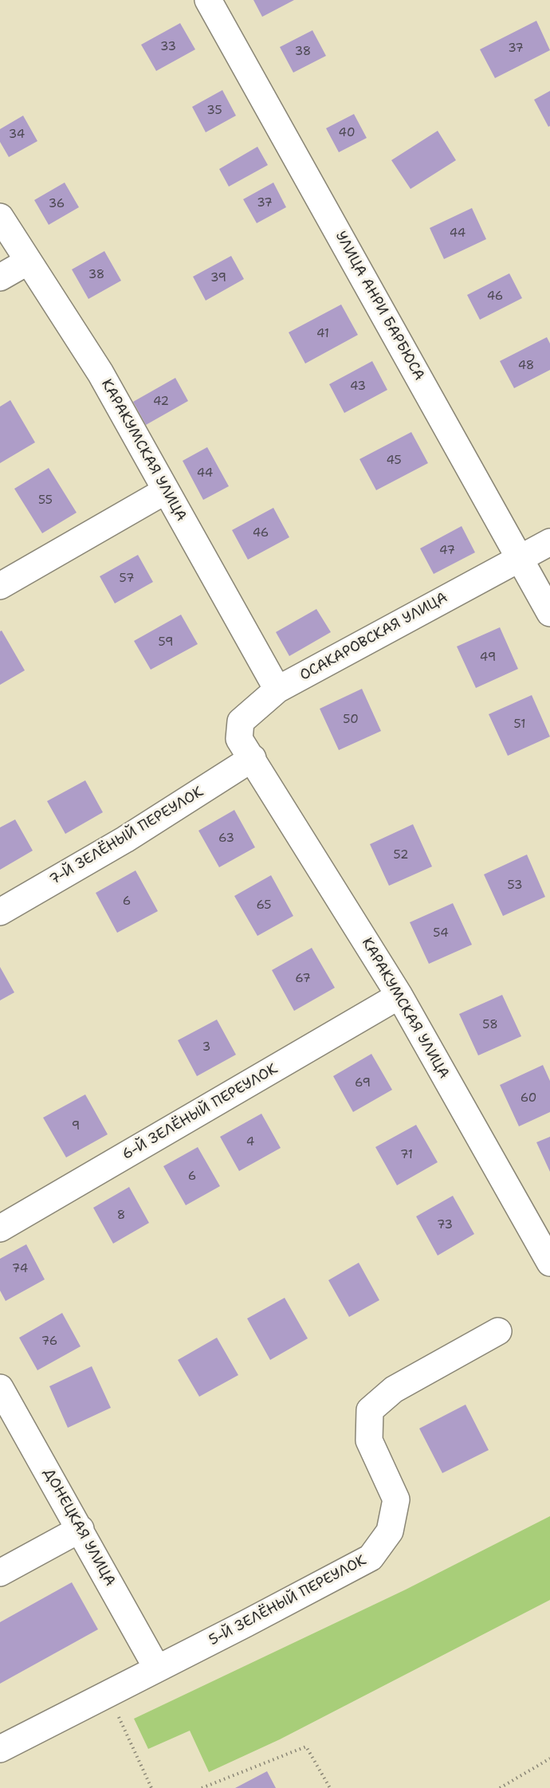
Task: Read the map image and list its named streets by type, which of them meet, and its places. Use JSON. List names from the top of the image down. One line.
{"streets":{"street":["УЛИЦА АНРИ БАРБЮСА","КАРАКУМСКАЯ УЛИЦА","ОСАКАРОВСКАЯ УЛИЦА","7-Й ЗЕЛЁНЫЙ ПЕРЕУЛОК","6-Й ЗЕЛЁНЫЙ ПЕРЕУЛОК","ДОНЕЦКАЯ УЛИЦА","5-Й ЗЕЛЁНЫЙ ПЕРЕУЛОК"]},"crossings":[["УЛИЦА АНРИ БАРБЮСА","ОСАКАРОВСКАЯ УЛИЦА"],["КАРАКУМСКАЯ УЛИЦА","ОСАКАРОВСКАЯ УЛИЦА"],["КАРАКУМСКАЯ УЛИЦА","7-Й ЗЕЛЁНЫЙ ПЕРЕУЛОК"],["КАРАКУМСКАЯ УЛИЦА","6-Й ЗЕЛЁНЫЙ ПЕРЕУЛОК"],["ОСАКАРОВСКАЯ УЛИЦА","7-Й ЗЕЛЁНЫЙ ПЕРЕУЛОК"],["ДОНЕЦКАЯ УЛИЦА","5-Й ЗЕЛЁНЫЙ ПЕРЕУЛОК"]],"house_numbers":["33","37","38","35","40","34","37","36","44","38","39","46","41","48","43","42","45","44","55","46","47","57","59","49","50","51","63","52","53","6","65","54","67","58","3","69","60","9","4","71","6","8","73","74","76"]}
